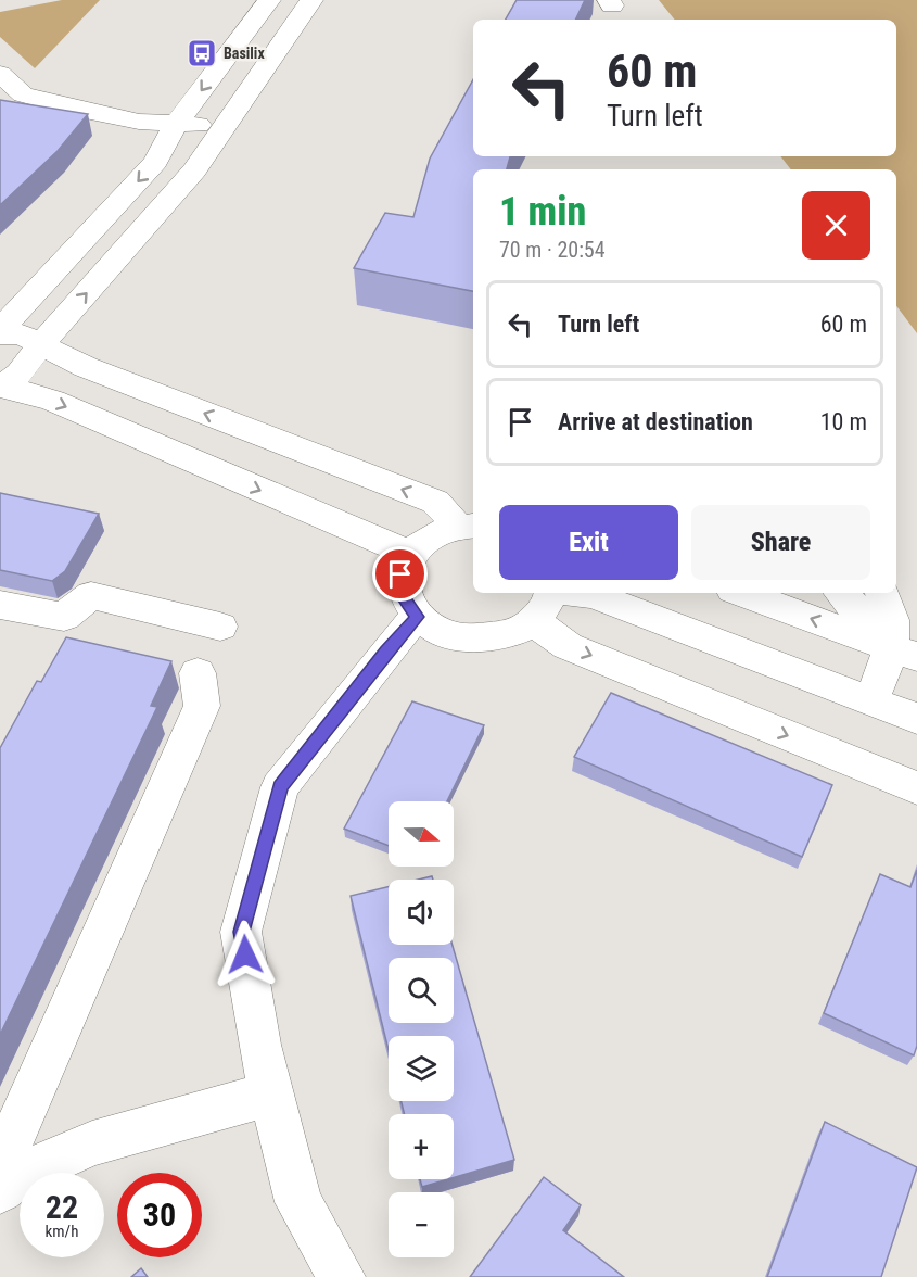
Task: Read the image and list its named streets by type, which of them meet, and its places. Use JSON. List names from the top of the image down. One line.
{"places":{"bus stop":["Basilix"]},"north":"right","page":{"turn":["60 m","Turn left"],"heading":["1 min","70 m · 20:54"],"list":[{"name":"Turn left","value":"60 m"},{"name":"Arrive at destination","value":"10 m"}],"buttons":["Exit","Share"],"map_buttons":["+","−"],"speed":"22 km/h","limit":"30"}}
